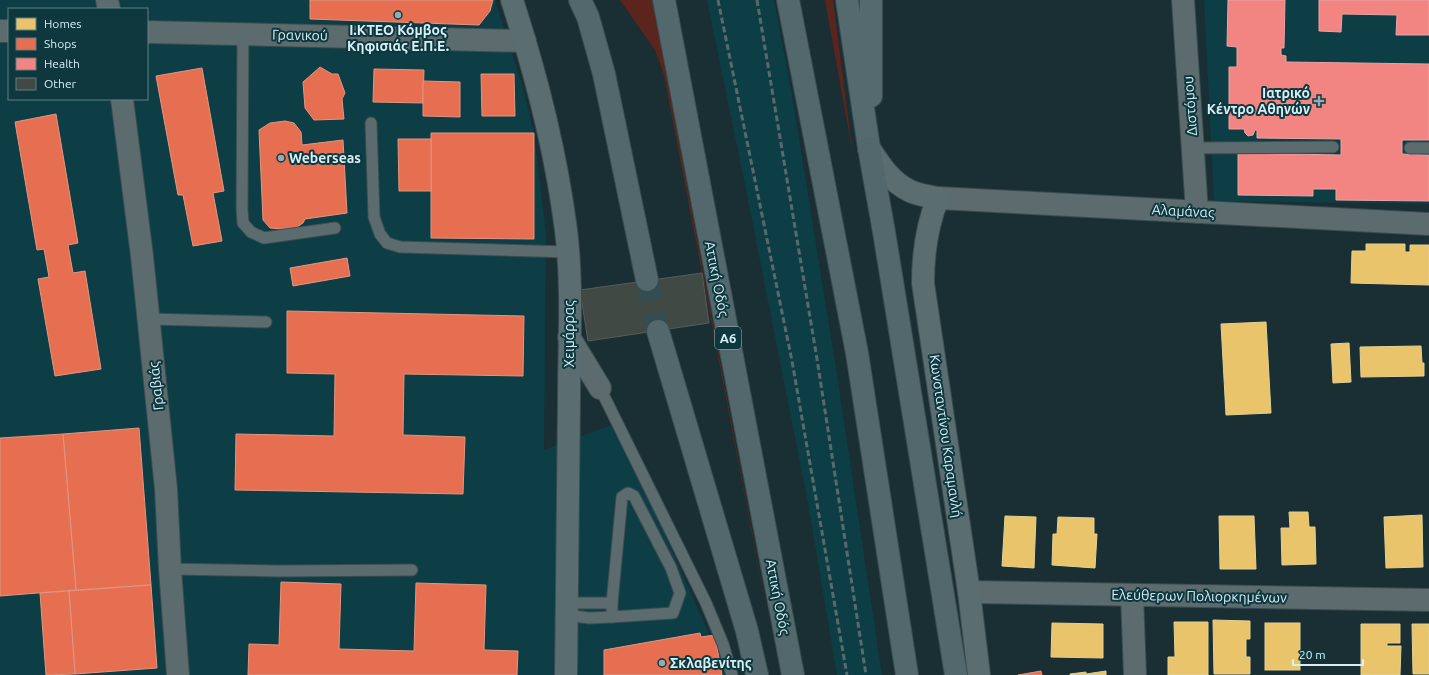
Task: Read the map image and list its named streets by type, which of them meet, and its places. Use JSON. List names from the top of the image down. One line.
{"streets":{"highway":["Αττική Οδός","Α6"],"street":["Γρανικού","Διστόμου","Αλαμάνας","Χειμάρρας","Γραβιάς","Κωνσταντίνου Καραμανλή","Ελεύθερων Πολιορκημένων"]},"crossings":[["Γρανικού","Χειμάρρας"],["Διστόμου","Αλαμάνας"],["Αλαμάνας","Κωνσταντίνου Καραμανλή"],["Κωνσταντίνου Καραμανλή","Ελεύθερων Πολιορκημένων"]],"places":{"other":["Ι.ΚΤΕΟ Κόμβος Κηφισιάς Ε.Π.Ε.","Weberseas","Σκλαβενίτης"],"health":["Ιατρικό Κέντρο Αθηνών"]},"legend":["Homes","Shops","Health","Other"],"scale_bar":"20 m"}
